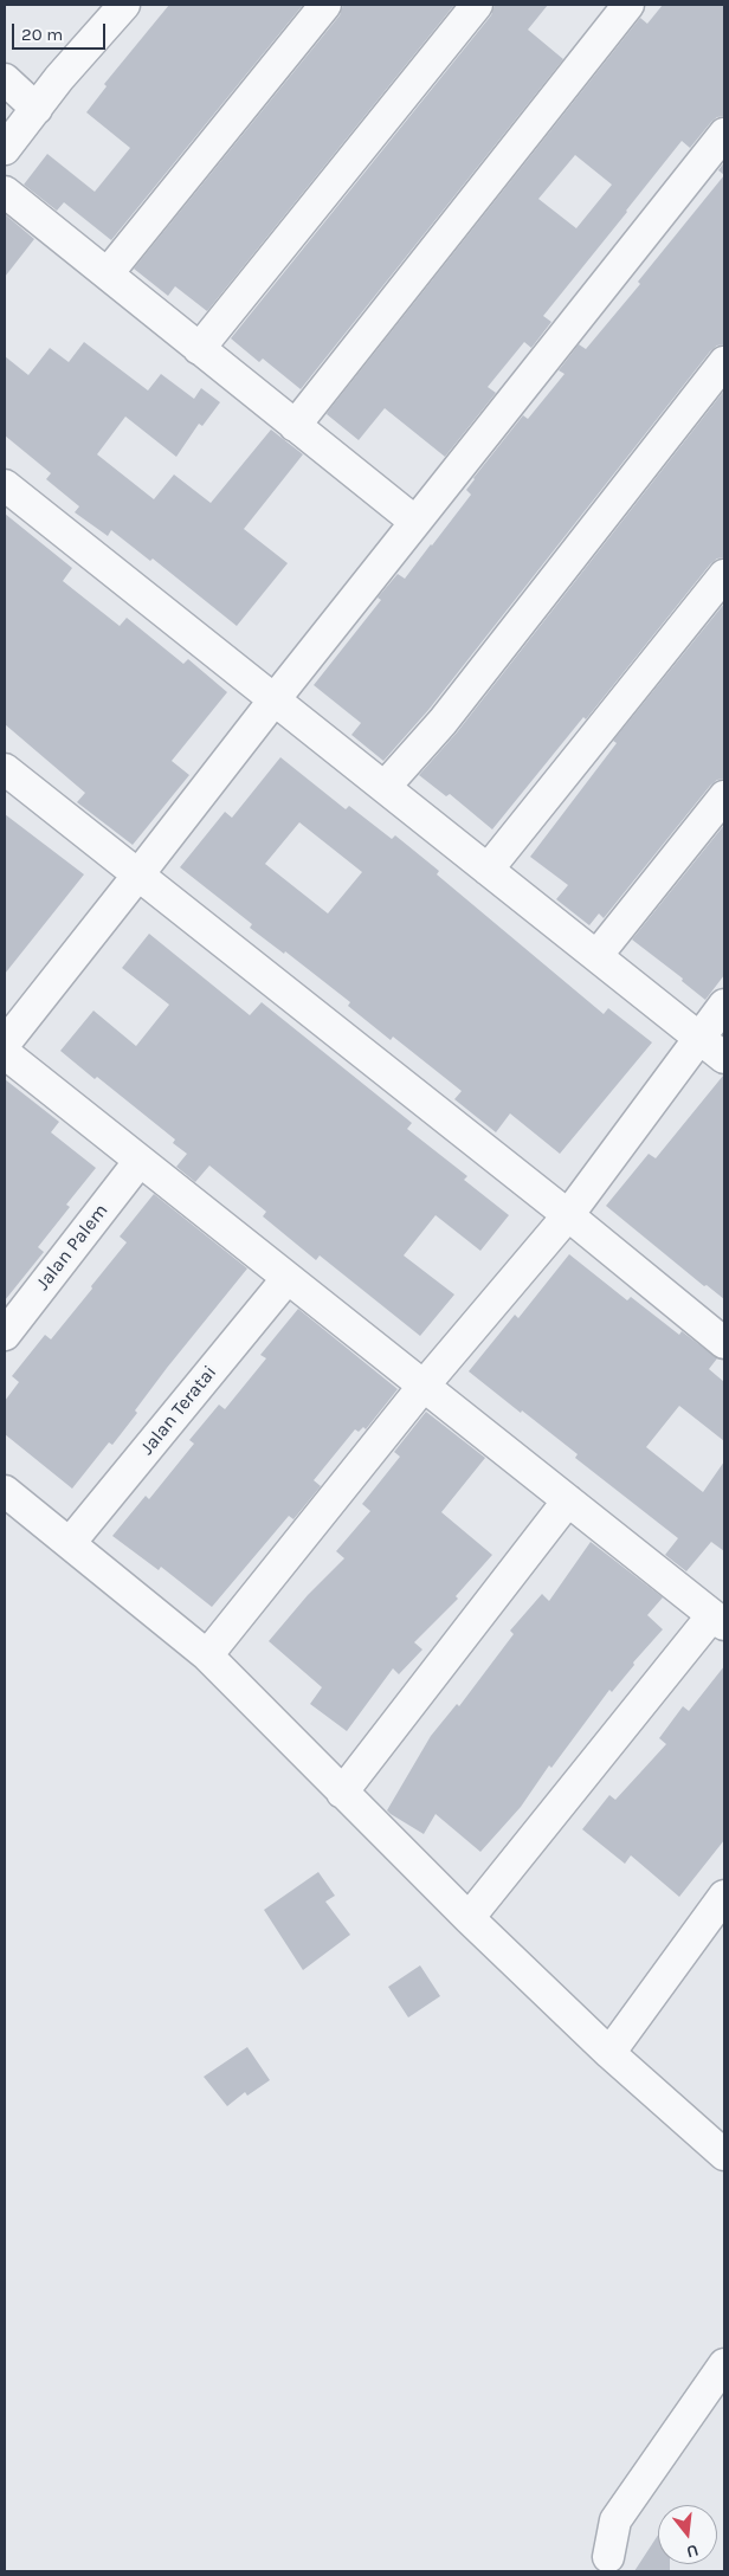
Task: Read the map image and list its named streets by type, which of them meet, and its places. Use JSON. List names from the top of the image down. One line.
{"streets":{"street":["Jalan Palem","Jalan Teratai"]},"scale_bar":"20 m","north":"bottom"}
